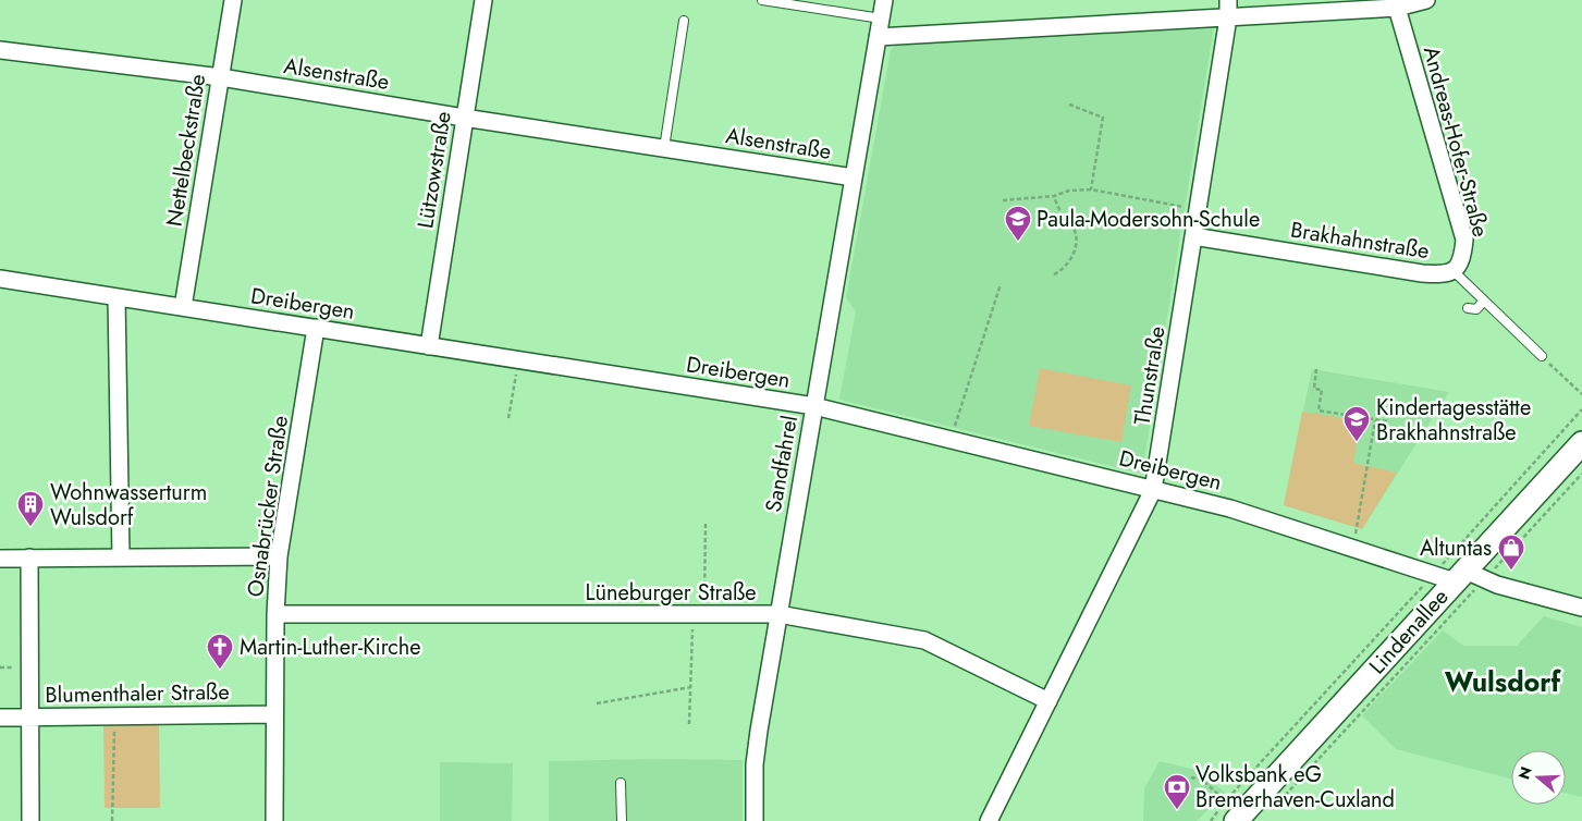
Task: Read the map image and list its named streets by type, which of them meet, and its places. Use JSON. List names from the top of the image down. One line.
{"streets":{"street":["Alsenstraße","Andreas-Hofer-Straße","Nettelbeckstraße","Lützowstraße","Brakhahnstraße","Dreibergen","Thunstraße","Sandfahrel","Osnabrücker Straße","Lüneburger Straße","Lindenallee","Blumenthaler Straße"]},"crossings":[["Alsenstraße","Nettelbeckstraße"],["Alsenstraße","Lützowstraße"],["Alsenstraße","Sandfahrel"],["Andreas-Hofer-Straße","Brakhahnstraße"],["Nettelbeckstraße","Dreibergen"],["Lützowstraße","Dreibergen"],["Brakhahnstraße","Thunstraße"],["Dreibergen","Thunstraße"],["Dreibergen","Sandfahrel"],["Dreibergen","Osnabrücker Straße"],["Dreibergen","Lindenallee"],["Thunstraße","Lüneburger Straße"],["Sandfahrel","Lüneburger Straße"],["Osnabrücker Straße","Lüneburger Straße"],["Osnabrücker Straße","Blumenthaler Straße"]],"districts":["Wulsdorf"],"places":{"school or university":["Paula-Modersohn-Schule","Kindertagesstätte Brakhahnstraße"],"building":["Wohnwasserturm Wulsdorf"],"shop":["Altuntas"],"church":["Martin-Luther-Kirche"],"bank":["Volksbank eG Bremerhaven-Cuxland"]},"north":"left"}
